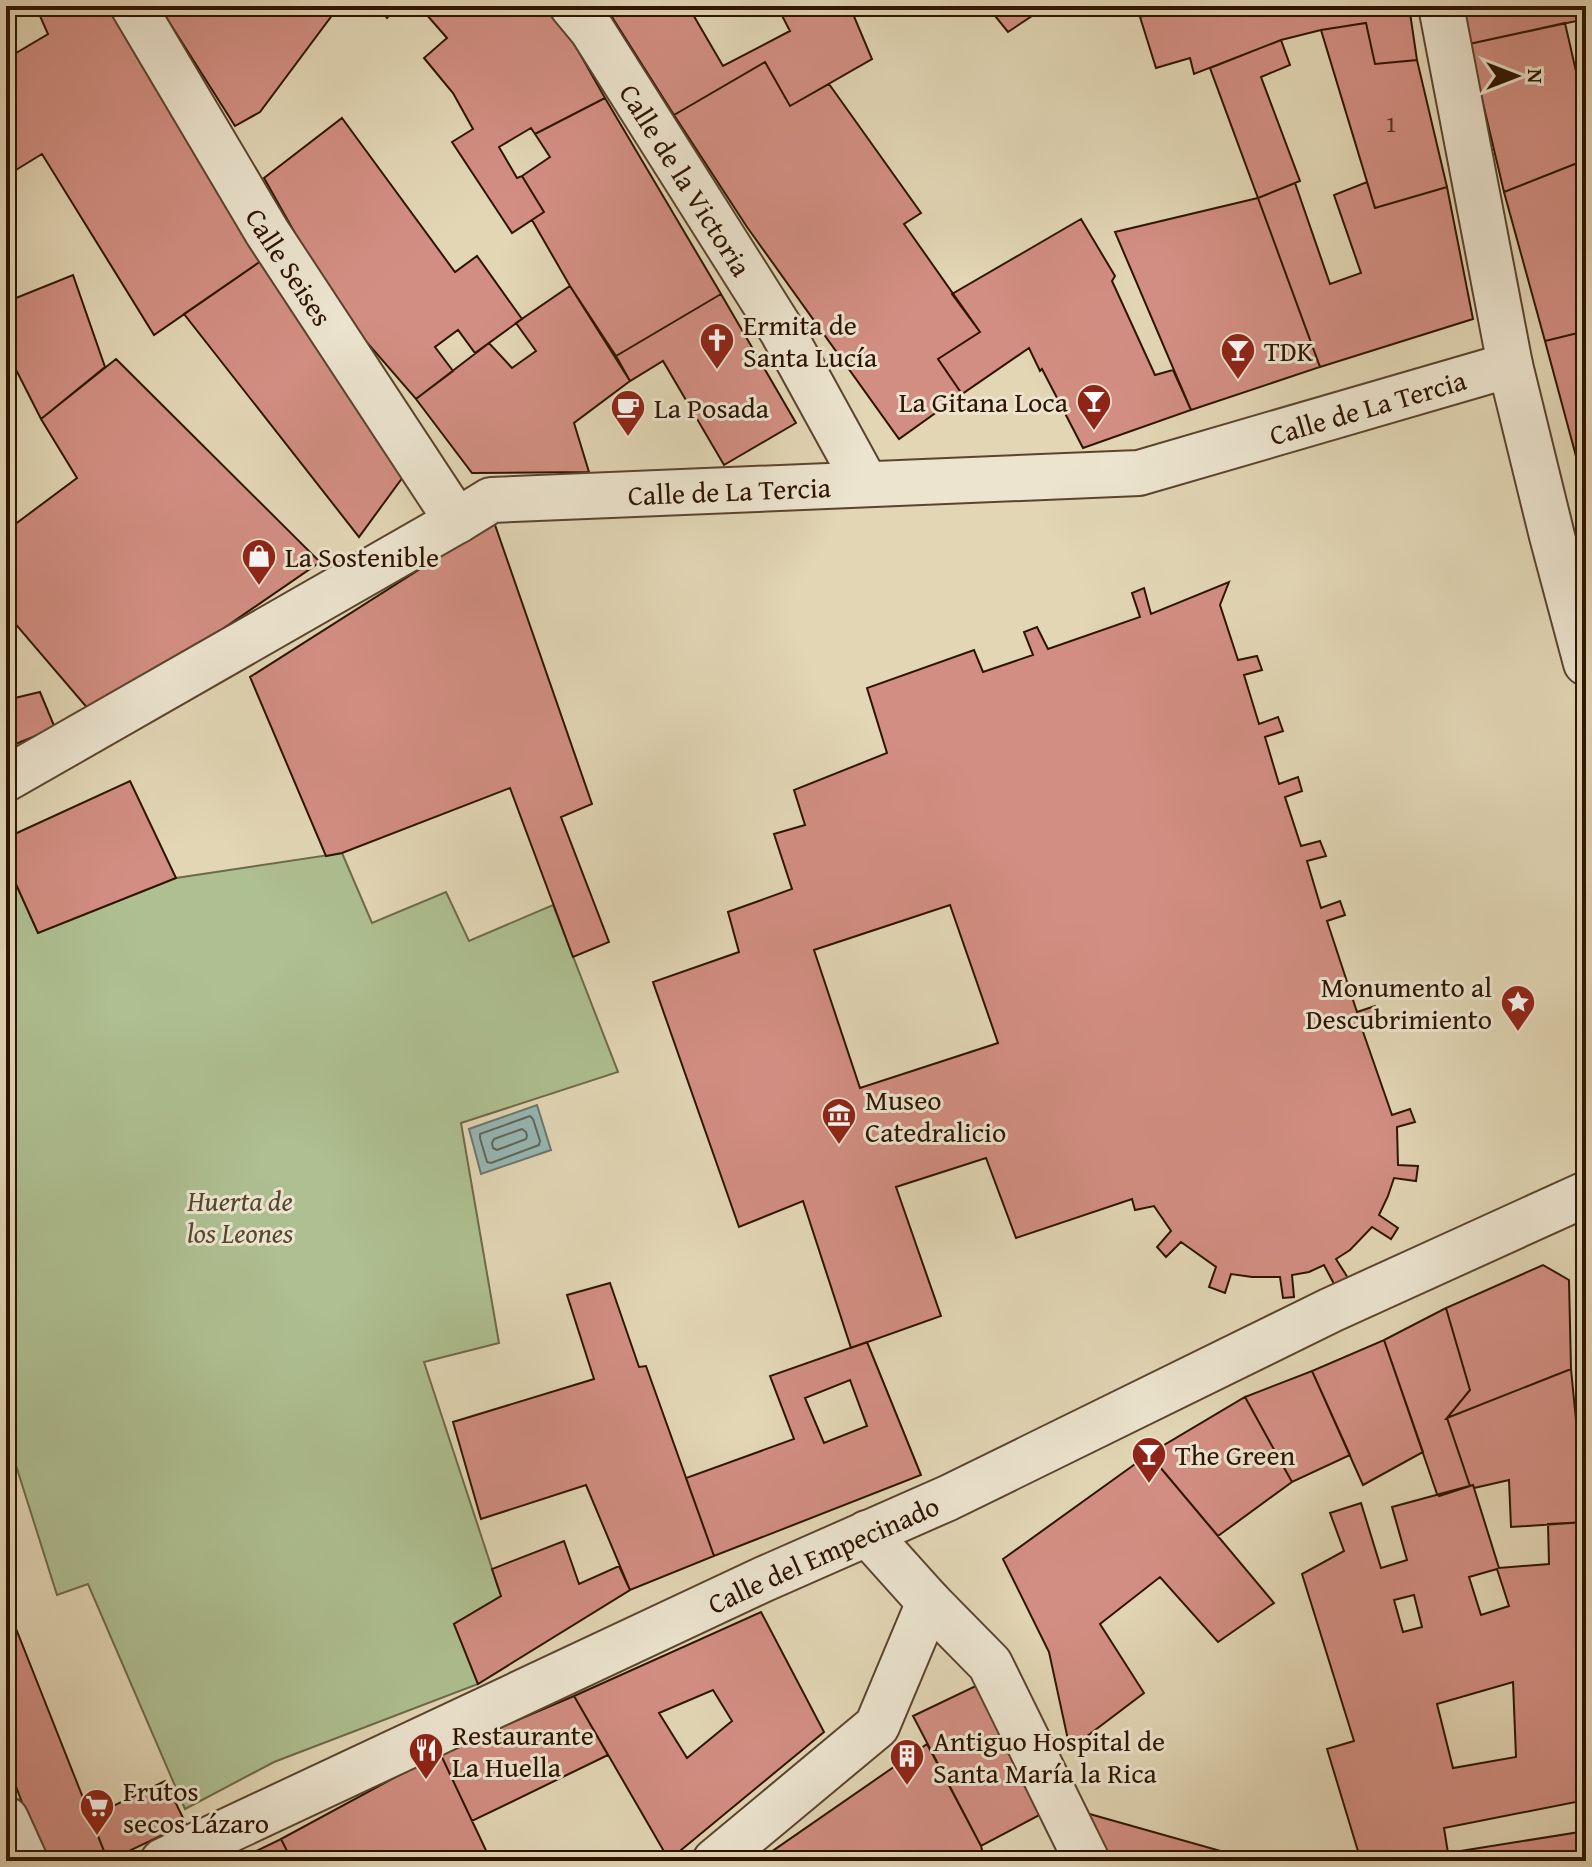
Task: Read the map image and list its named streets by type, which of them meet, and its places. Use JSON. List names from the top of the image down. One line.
{"streets":{"street":["Calle de la Victoria","Calle Seises","Calle de La Tercia","Calle del Empecinado"]},"crossings":[["Calle de la Victoria","Calle de La Tercia"],["Calle Seises","Calle de La Tercia"]],"parks":["Huerta de los Leones"],"places":{"church":["Ermita de Santa Lucía"],"bar":["TDK","La Gitana Loca","The Green"],"cafe":["La Posada"],"shop":["La Sostenible"],"place":["Monumento al Descubrimiento"],"museum":["Museo Catedralicio"],"restaurant":["Restaurante La Huella"],"building":["Antiguo Hospital de Santa María la Rica"],"supermarket":["Frutos secos Lázaro"]},"house_numbers":["1"],"north":"right"}
